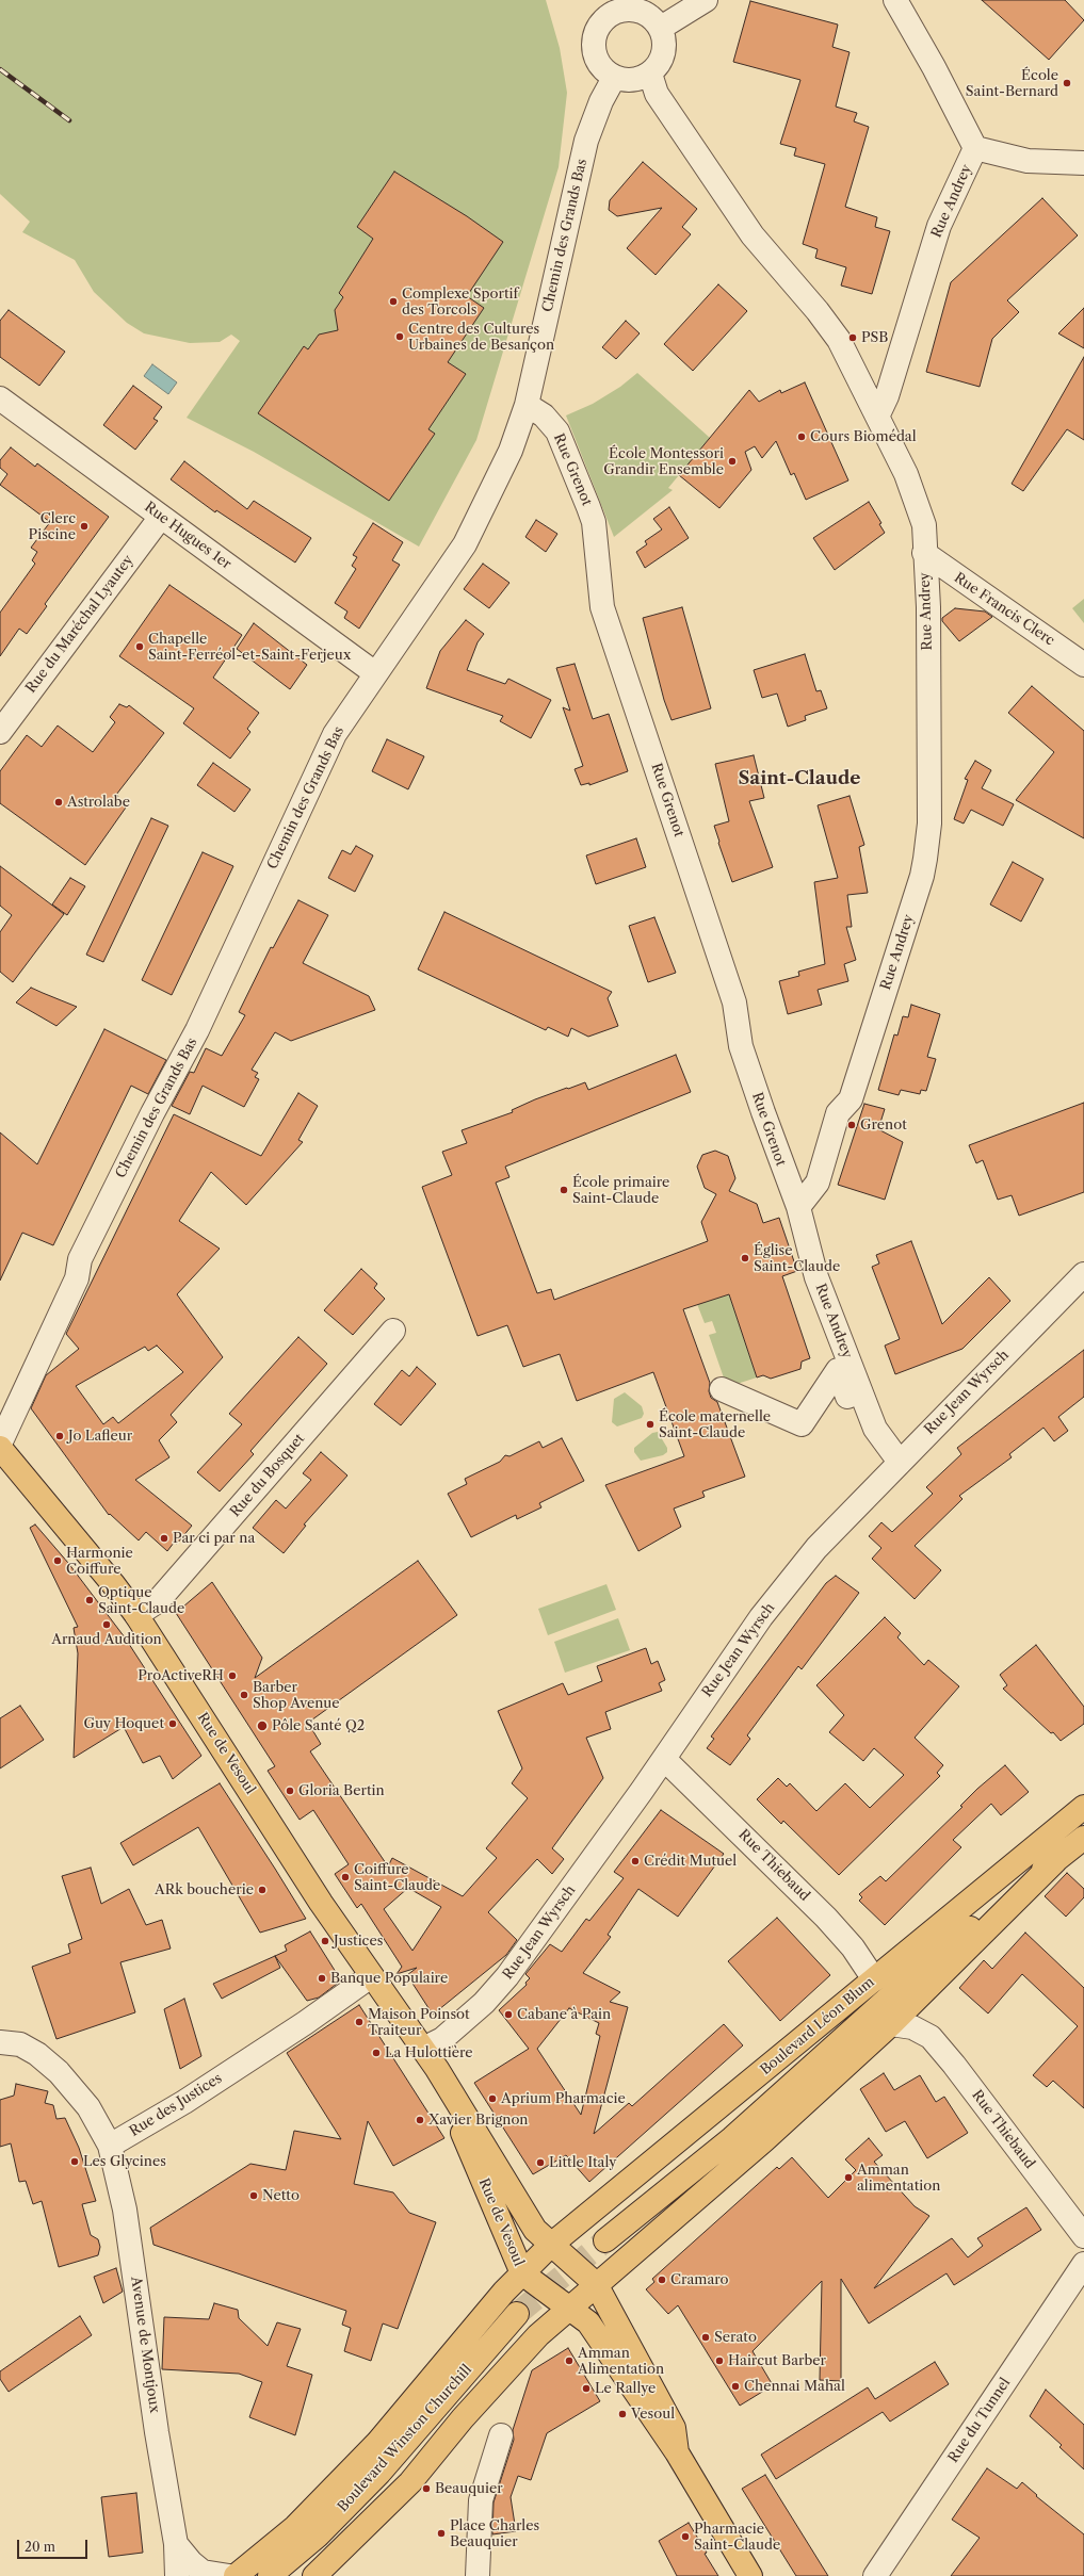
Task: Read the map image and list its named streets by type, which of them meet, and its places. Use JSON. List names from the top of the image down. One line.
{"streets":{"main road":["Rue de Vesoul","Boulevard Léon Blum","Boulevard Winston Churchill"],"street":["Rue Andrey","Chemin des Grands Bas","Rue Grenot","Rue Hugues 1er","Rue Francis Clerc","Rue du Maréchal Lyautey","Rue Jean Wyrsch","Rue du Bosquet","Rue Thiebaud","Rue des Justices","Avenue de Montjoux","Rue du Tunnel"]},"crossings":[["Rue Andrey","Chemin des Grands Bas"],["Rue Andrey","Rue Grenot"],["Rue Andrey","Rue Francis Clerc"],["Rue Andrey","Rue Jean Wyrsch"],["Chemin des Grands Bas","Rue Grenot"],["Chemin des Grands Bas","Rue Hugues 1er"],["Rue Hugues 1er","Rue du Maréchal Lyautey"],["Rue Jean Wyrsch","Rue de Vesoul"],["Rue Jean Wyrsch","Rue Thiebaud"],["Rue du Bosquet","Rue de Vesoul"],["Rue de Vesoul","Boulevard Léon Blum"],["Rue de Vesoul","Rue des Justices"],["Rue Thiebaud","Boulevard Léon Blum"],["Rue des Justices","Avenue de Montjoux"]],"districts":["Saint-Claude"],"places":["École Saint-Bernard","Complexe Sportif des Torcols","Centre des Cultures Urbaines de Besançon","PSB","Cours Biomédal","École Montessori Grandir Ensemble","Clerc Piscine","Chapelle Saint-Ferréol-et-Saint-Ferjeux","Astrolabe","Grenot","École primaire Saint-Claude","Église Saint-Claude","École maternelle Saint-Claude","Jo Lafleur","Par ci par na","Harmonie Coiffure","Optique Saint-Claude","Arnaud Audition","ProActiveRH","Barber Shop Avenue","Guy Hoquet","Pôle Santé Q2","Gloria Bertin","Crédit Mutuel","Coiffure Saint-Claude","ARk boucherie","Justices","Banque Populaire","Cabane à Pain","Maison Poinsot Traiteur","La Hulottière","Aprium Pharmacie","Xavier Brignon","Les Glycines","Little Italy","Amman alimentation","Netto","Cramaro","Serato","Amman Alimentation","Haircut Barber","Chennai Mahal","Le Rallye","Vesoul","Beauquier","Place Charles Beauquier","Pharmacie Saint-Claude"],"scale_bar":"20 m"}
